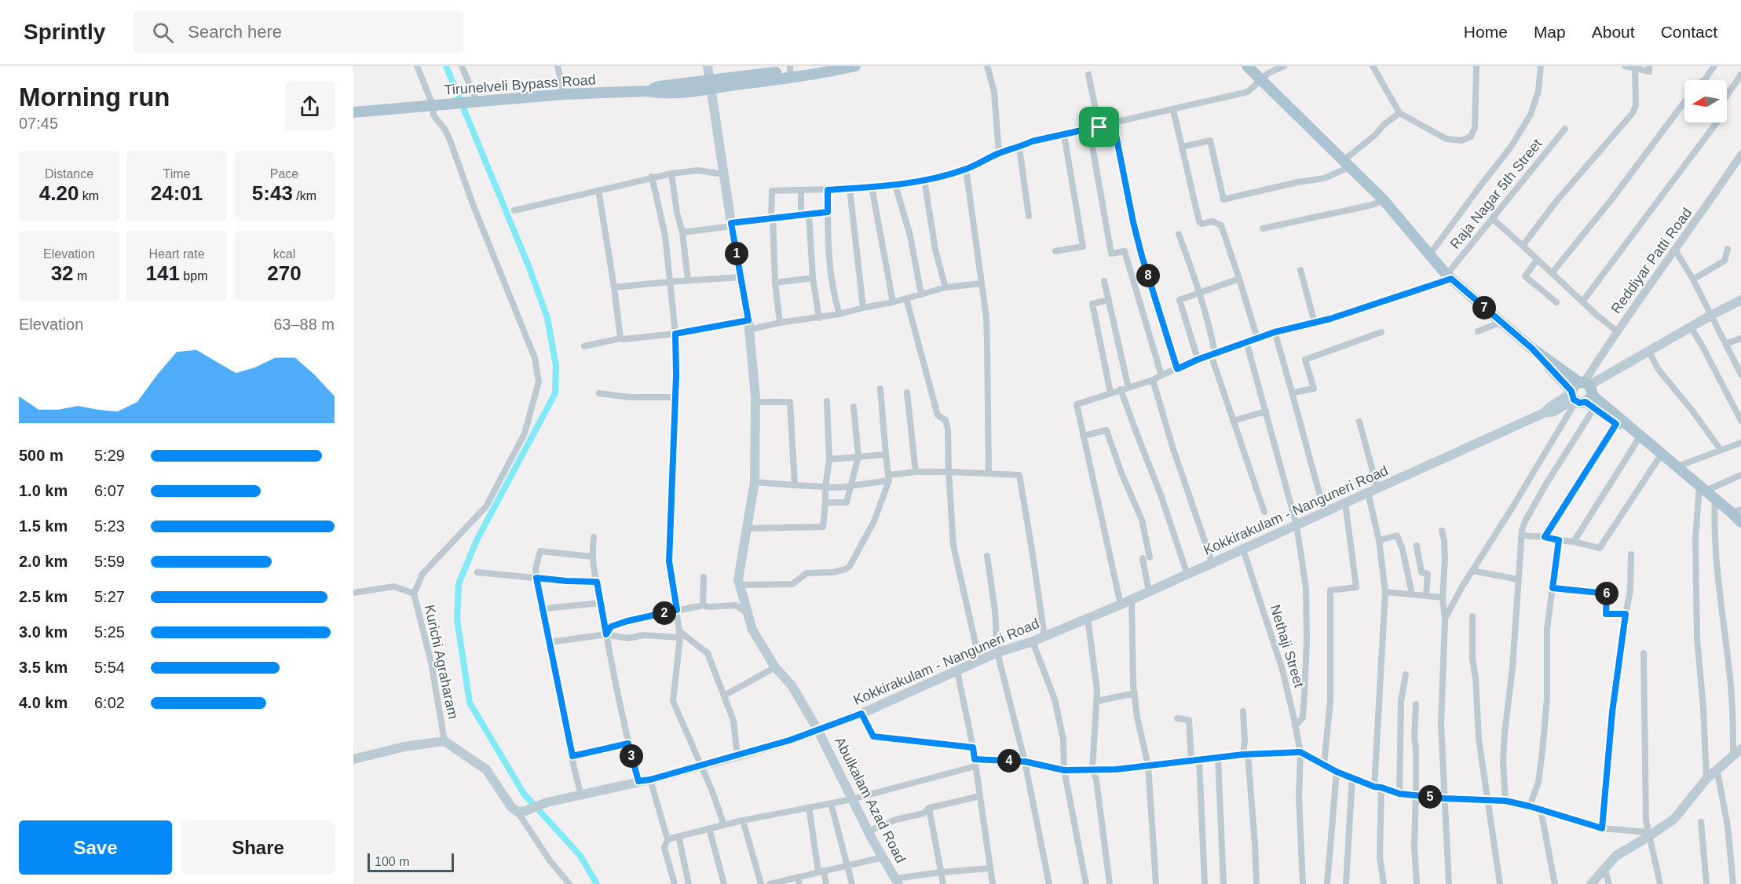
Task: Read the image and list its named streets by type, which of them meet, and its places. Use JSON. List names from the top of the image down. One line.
{"streets":{"main road":["Tirunelveli Bypass Road","Kokkirakulam - Nanguneri Road","Abulkalam Azad Road"],"street":["Raja Nagar 5th Street","Reddiyar Patti Road","Nethaji Street","Kurichi Agraharam"]},"crossings":[["Reddiyar Patti Road","Kokkirakulam - Nanguneri Road"],["Kokkirakulam - Nanguneri Road","Nethaji Street"],["Kokkirakulam - Nanguneri Road","Abulkalam Azad Road"]],"scale_bar":"100 m","north":"left","page":{"header":"Sprintly","search":"Search here","nav":["Home","Map","About","Contact"],"heading":["Morning run","07:45"],"stats":[["Distance","4.20 km"],["Time","24:01"],["Pace","5:43 /km"],["Elevation","32 m"],["Heart rate","141 bpm"],["kcal","270"]],"pins":["1","8","7","6","2","3","4","5"],"chart":["Elevation","63–88 m"],"list":[{"name":"500 m","note":"5:29"},{"name":"1.0 km","note":"6:07"},{"name":"1.5 km","note":"5:23"},{"name":"2.0 km","note":"5:59"},{"name":"2.5 km","note":"5:27"},{"name":"3.0 km","note":"5:25"},{"name":"3.5 km","note":"5:54"},{"name":"4.0 km","note":"6:02"}],"buttons":["Save","Share"],"scale":"100 m"}}
